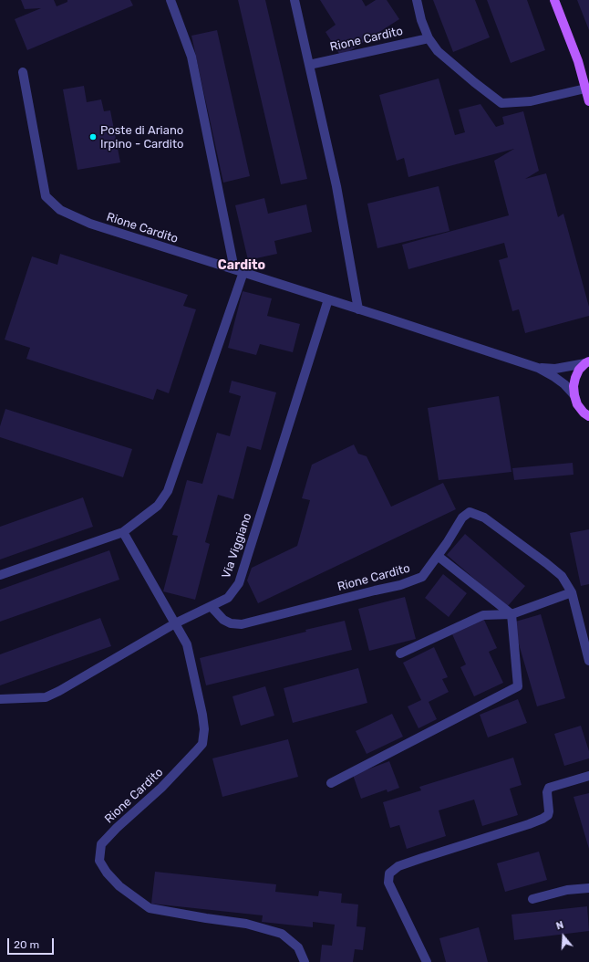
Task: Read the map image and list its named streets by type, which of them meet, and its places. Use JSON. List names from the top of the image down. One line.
{"streets":{"street":["Rione Cardito","Via Viggiano"]},"crossings":[["Rione Cardito","Via Viggiano"]],"districts":["Cardito"],"places":["Poste di Ariano Irpino - Cardito"],"scale_bar":"20 m","north":"top"}
